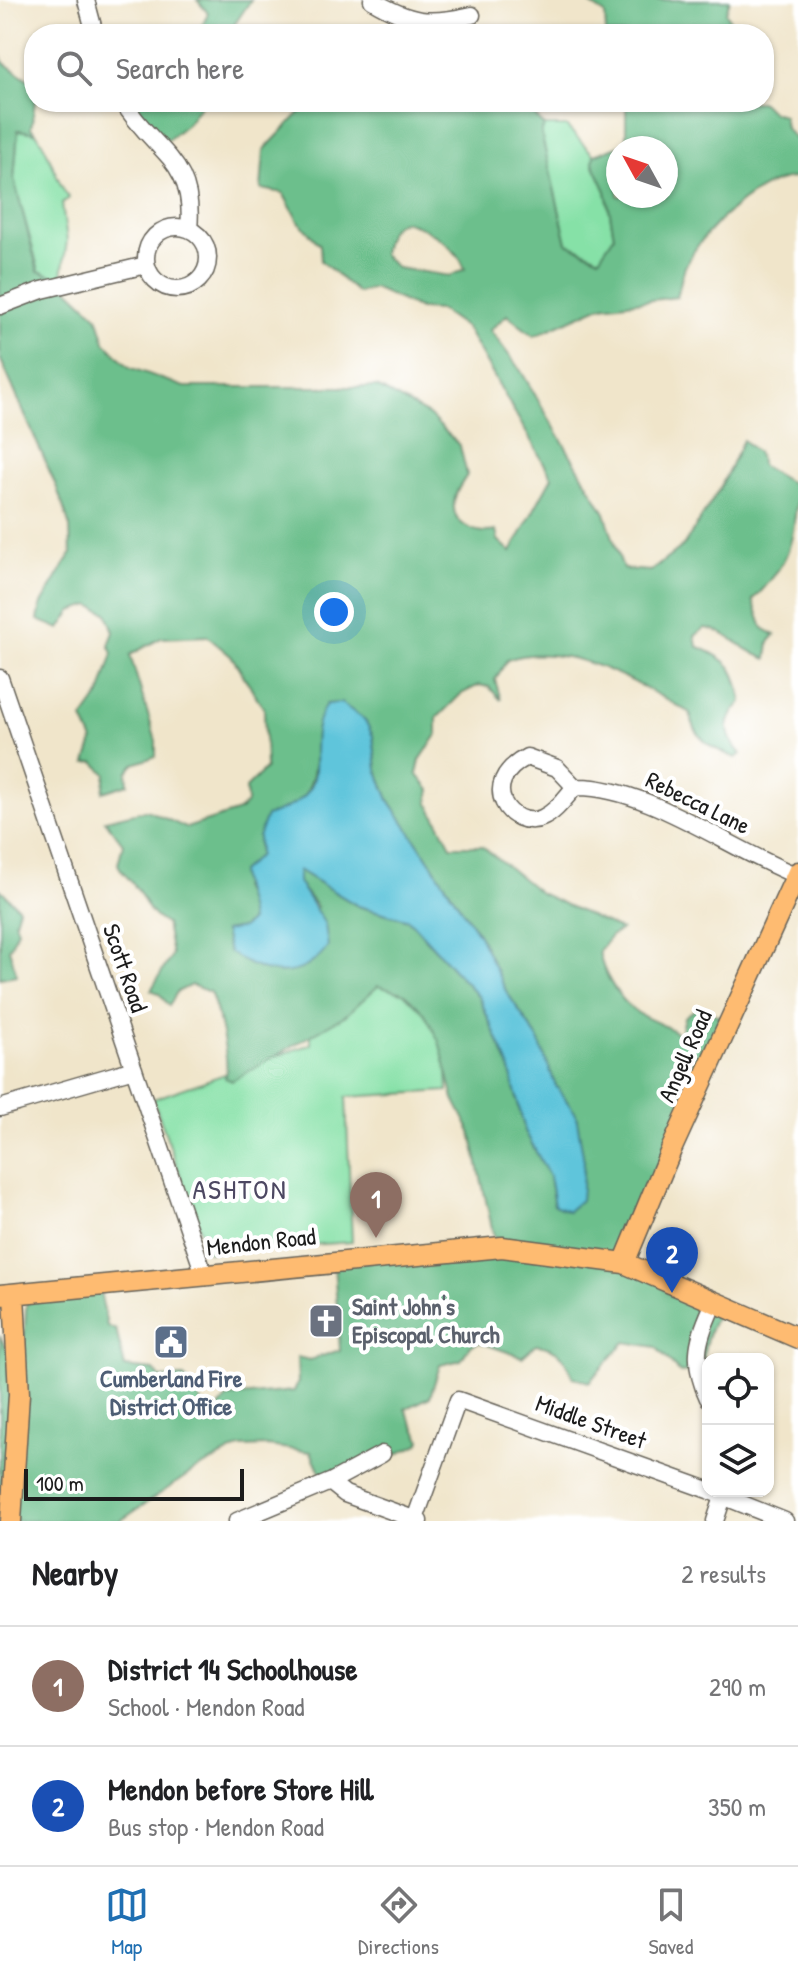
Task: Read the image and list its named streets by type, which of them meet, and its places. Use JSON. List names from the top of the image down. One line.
{"streets":{"main road":["Angell Road","Mendon Road"],"street":["Rebecca Lane","Scott Road","Middle Street"]},"crossings":[["Rebecca Lane","Angell Road"],["Scott Road","Mendon Road"],["Angell Road","Mendon Road"]],"districts":["ASHTON"],"places":{"church":["Saint John's Episcopal Church"],"public building":["Cumberland Fire District Office"]},"scale_bar":"100 m","north":"top left","page":{"search":"Search here","pins":["1","2"],"scale":"100 m","heading":["Nearby","2 results"],"list":[{"mark":"1","name":"District 14 Schoolhouse","note":"School · Mendon Road","value":"290 m"},{"mark":"2","name":"Mendon before Store Hill","note":"Bus stop · Mendon Road","value":"350 m"}],"nav":["Map","Directions","Saved"]}}
